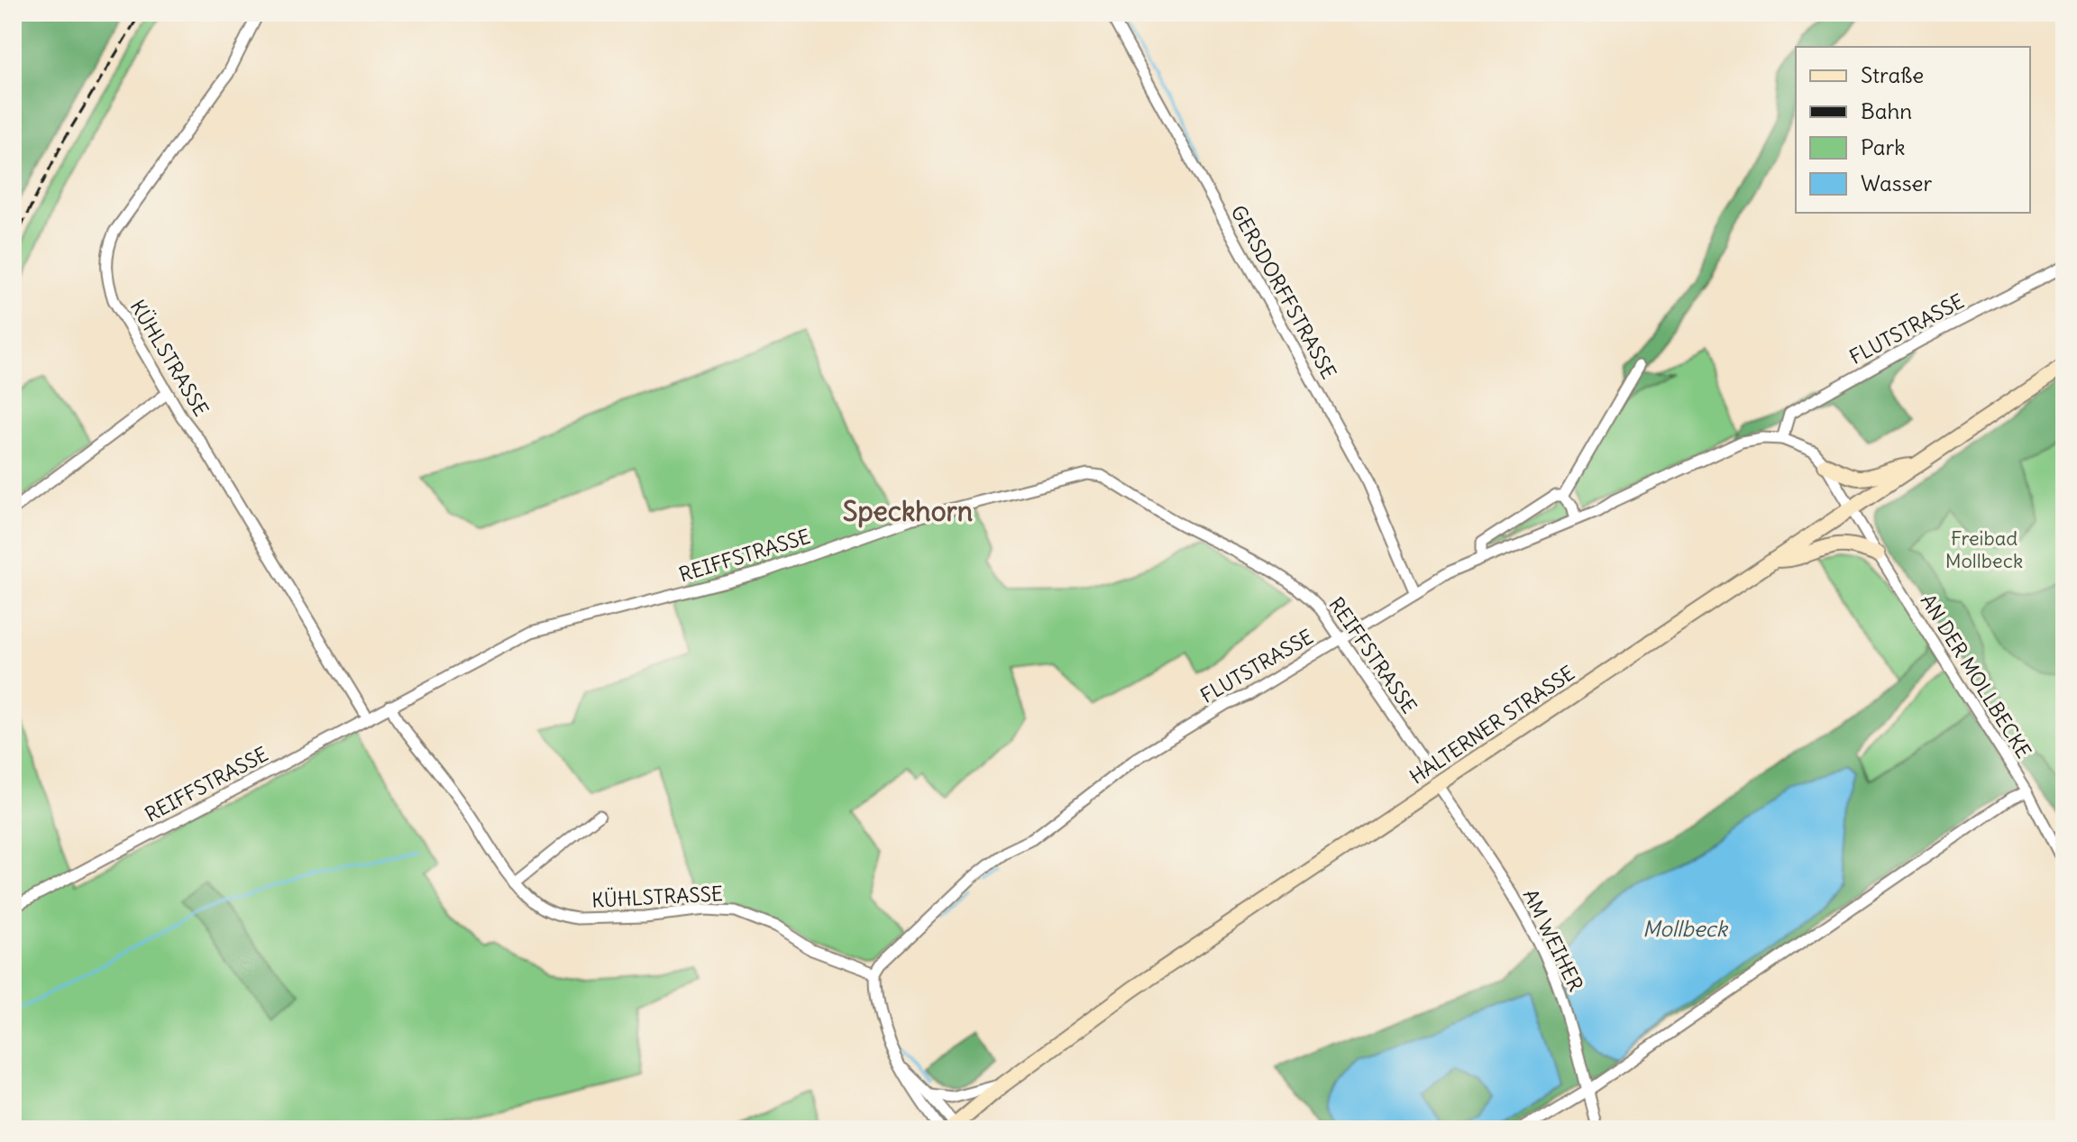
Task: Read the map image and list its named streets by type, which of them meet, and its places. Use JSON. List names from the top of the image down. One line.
{"streets":{"main road":["HALTERNER STRASSE"],"street":["GERSDORFFSTRASSE","FLUTSTRASSE","KÜHLSTRASSE","REIFFSTRASSE","AN DER MOLLBECKE","AM WEIHER"]},"crossings":[["GERSDORFFSTRASSE","FLUTSTRASSE"],["FLUTSTRASSE","KÜHLSTRASSE"],["FLUTSTRASSE","REIFFSTRASSE"],["FLUTSTRASSE","AN DER MOLLBECKE"],["FLUTSTRASSE","HALTERNER STRASSE"],["KÜHLSTRASSE","REIFFSTRASSE"],["AN DER MOLLBECKE","HALTERNER STRASSE"],["HALTERNER STRASSE","AM WEIHER"]],"districts":["Speckhorn"],"water":["Mollbeck"],"parks":["Freibad Mollbeck"],"legend":["Straße","Bahn","Park","Wasser"]}
